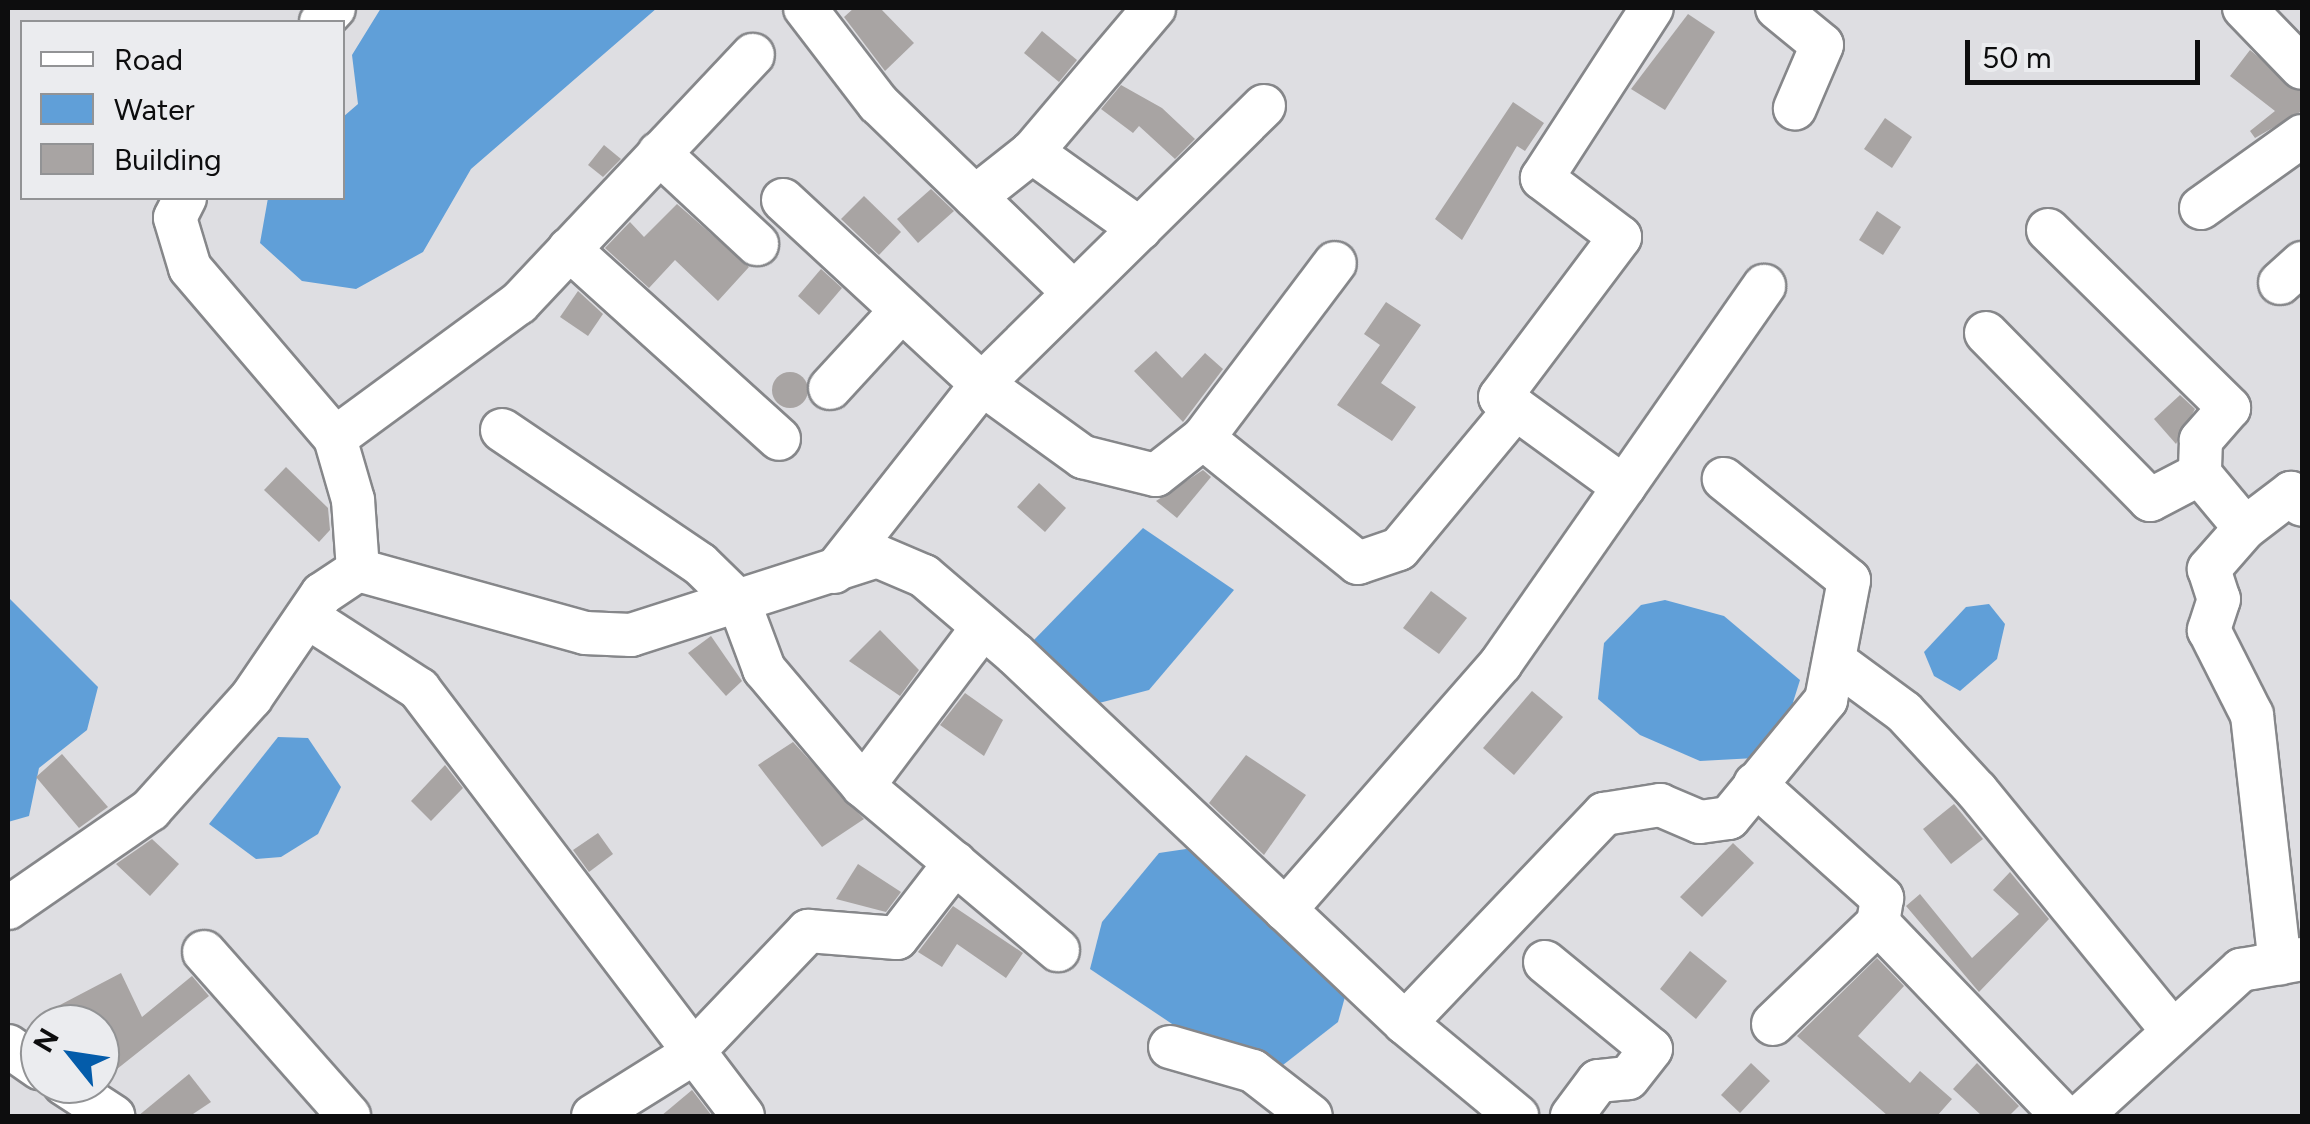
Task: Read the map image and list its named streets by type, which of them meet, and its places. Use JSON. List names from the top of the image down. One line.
{"legend":["Road","Water","Building"],"scale_bar":"50 m","north":"top left"}
